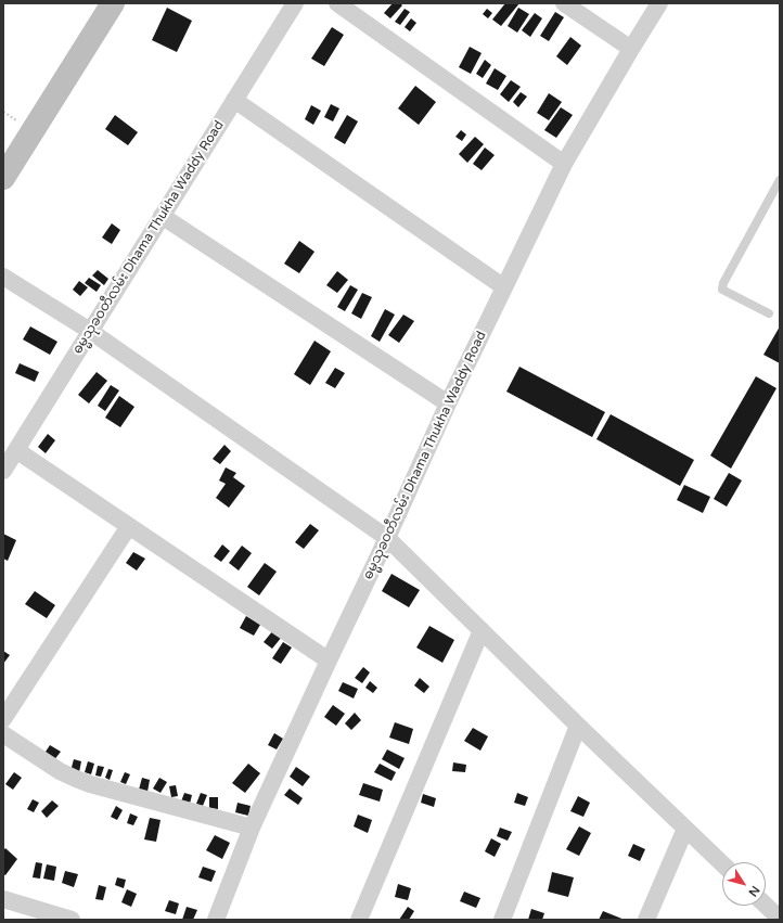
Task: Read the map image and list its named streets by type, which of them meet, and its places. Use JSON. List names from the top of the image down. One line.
{"streets":{"street":["ဓမ္မသုခဝတီလမ်း Dhama Thukha Waddy Road"]},"north":"bottom right"}
